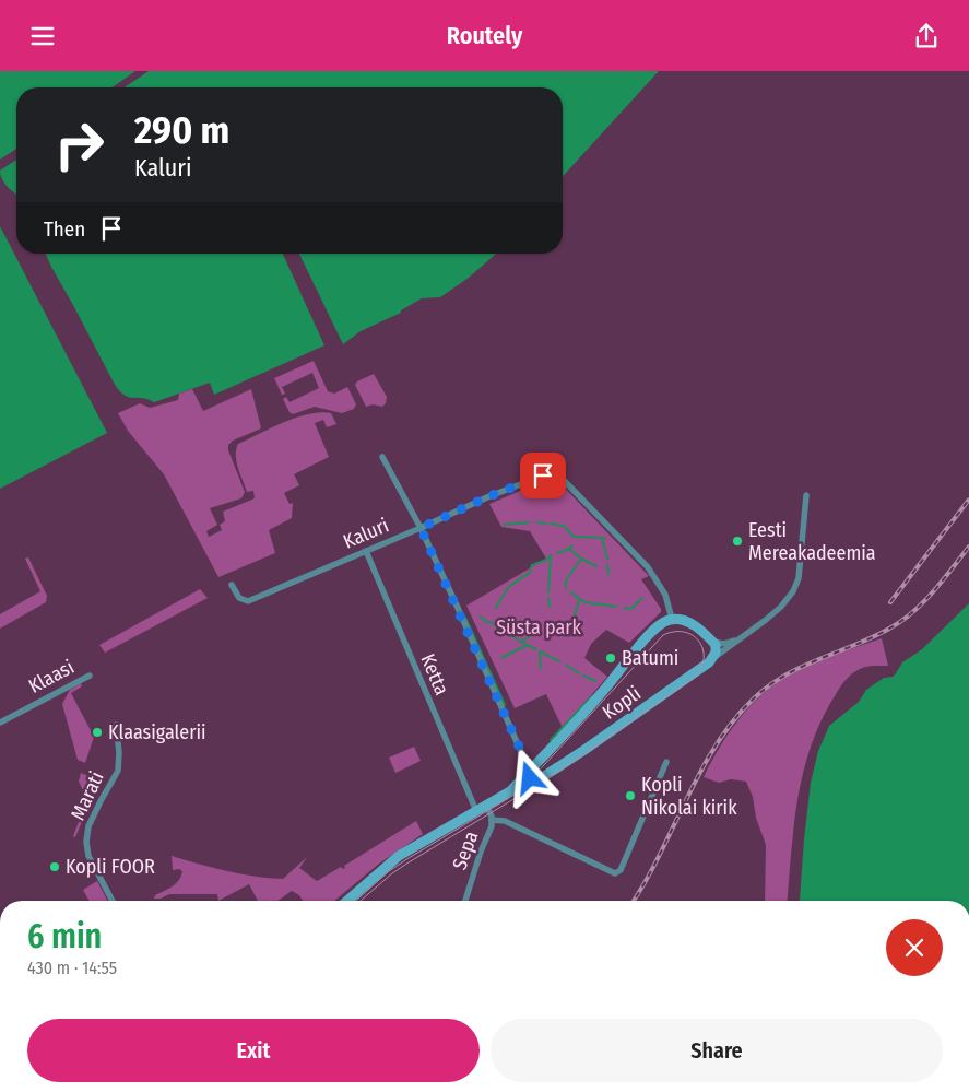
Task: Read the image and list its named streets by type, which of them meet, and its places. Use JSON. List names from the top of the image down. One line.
{"streets":{"street":["Kaluri","Ketta","Klaasi","Kopli","Marati","Sepa"]},"crossings":[["Kaluri","Ketta"],["Kaluri","Kopli"],["Ketta","Kopli"],["Kopli","Sepa"]],"parks":["Süsta park"],"places":["Eesti Mereakadeemia","Batumi","Klaasigalerii","Kopli Nikolai kirik","Kopli FOOR"],"page":{"header":"Routely","turn":["290 m","Kaluri"],"then":"Then","heading":["6 min","430 m · 14:55"],"buttons":["Exit","Share"]}}
